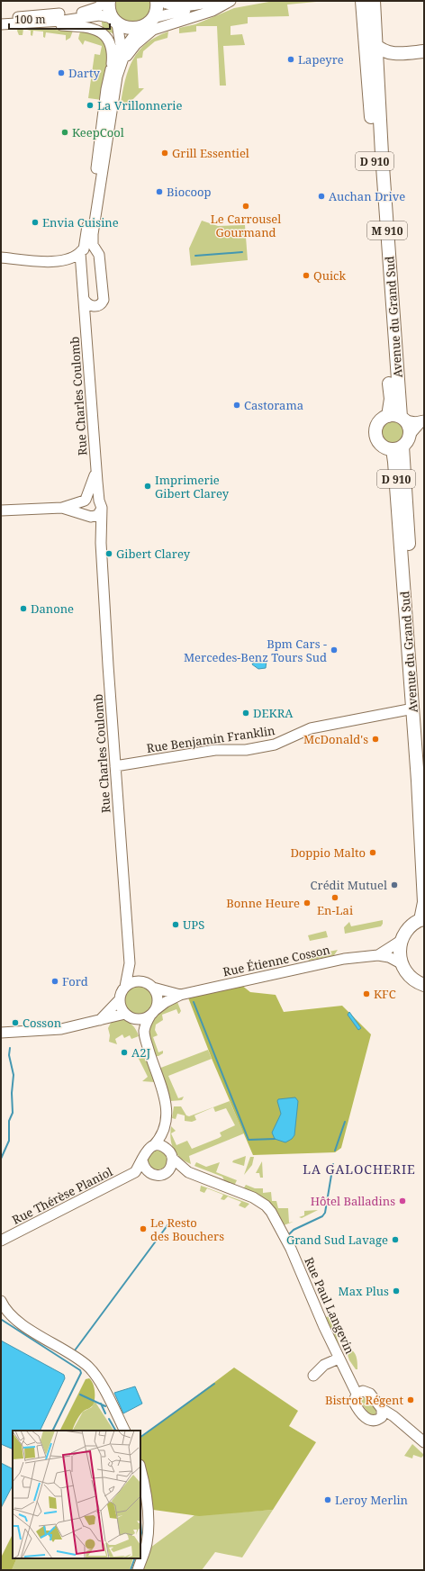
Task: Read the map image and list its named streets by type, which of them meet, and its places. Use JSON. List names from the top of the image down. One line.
{"streets":{"main road":["D 910","M 910","Avenue du Grand Sud"],"street":["Rue Charles Coulomb","Rue Benjamin Franklin","Rue Étienne Cosson","Rue Thérèse Planiol","Rue Paul Langevin"]},"crossings":[["Avenue du Grand Sud","Rue Benjamin Franklin"],["Rue Charles Coulomb","Rue Benjamin Franklin"],["Rue Charles Coulomb","Rue Étienne Cosson"]],"districts":["LA GALOCHERIE"],"places":["Lapeyre","Darty","La Vrillonnerie","KeepCool","Grill Essentiel","Biocoop","Auchan Drive","Le Carrousel Gourmand","Envia Cuisine","Quick","Castorama","Imprimerie Gibert Clarey","Gibert Clarey","Danone","Bpm Cars - Mercedes-Benz Tours Sud","DEKRA","McDonald's","Doppio Malto","Crédit Mutuel","En-Lai","Bonne Heure","UPS","Ford","KFC","Cosson","A2J","Hôtel Balladins","Le Resto des Bouchers","Grand Sud Lavage","Max Plus","Bistrot Régent","Leroy Merlin"],"scale_bar":"100 m"}
